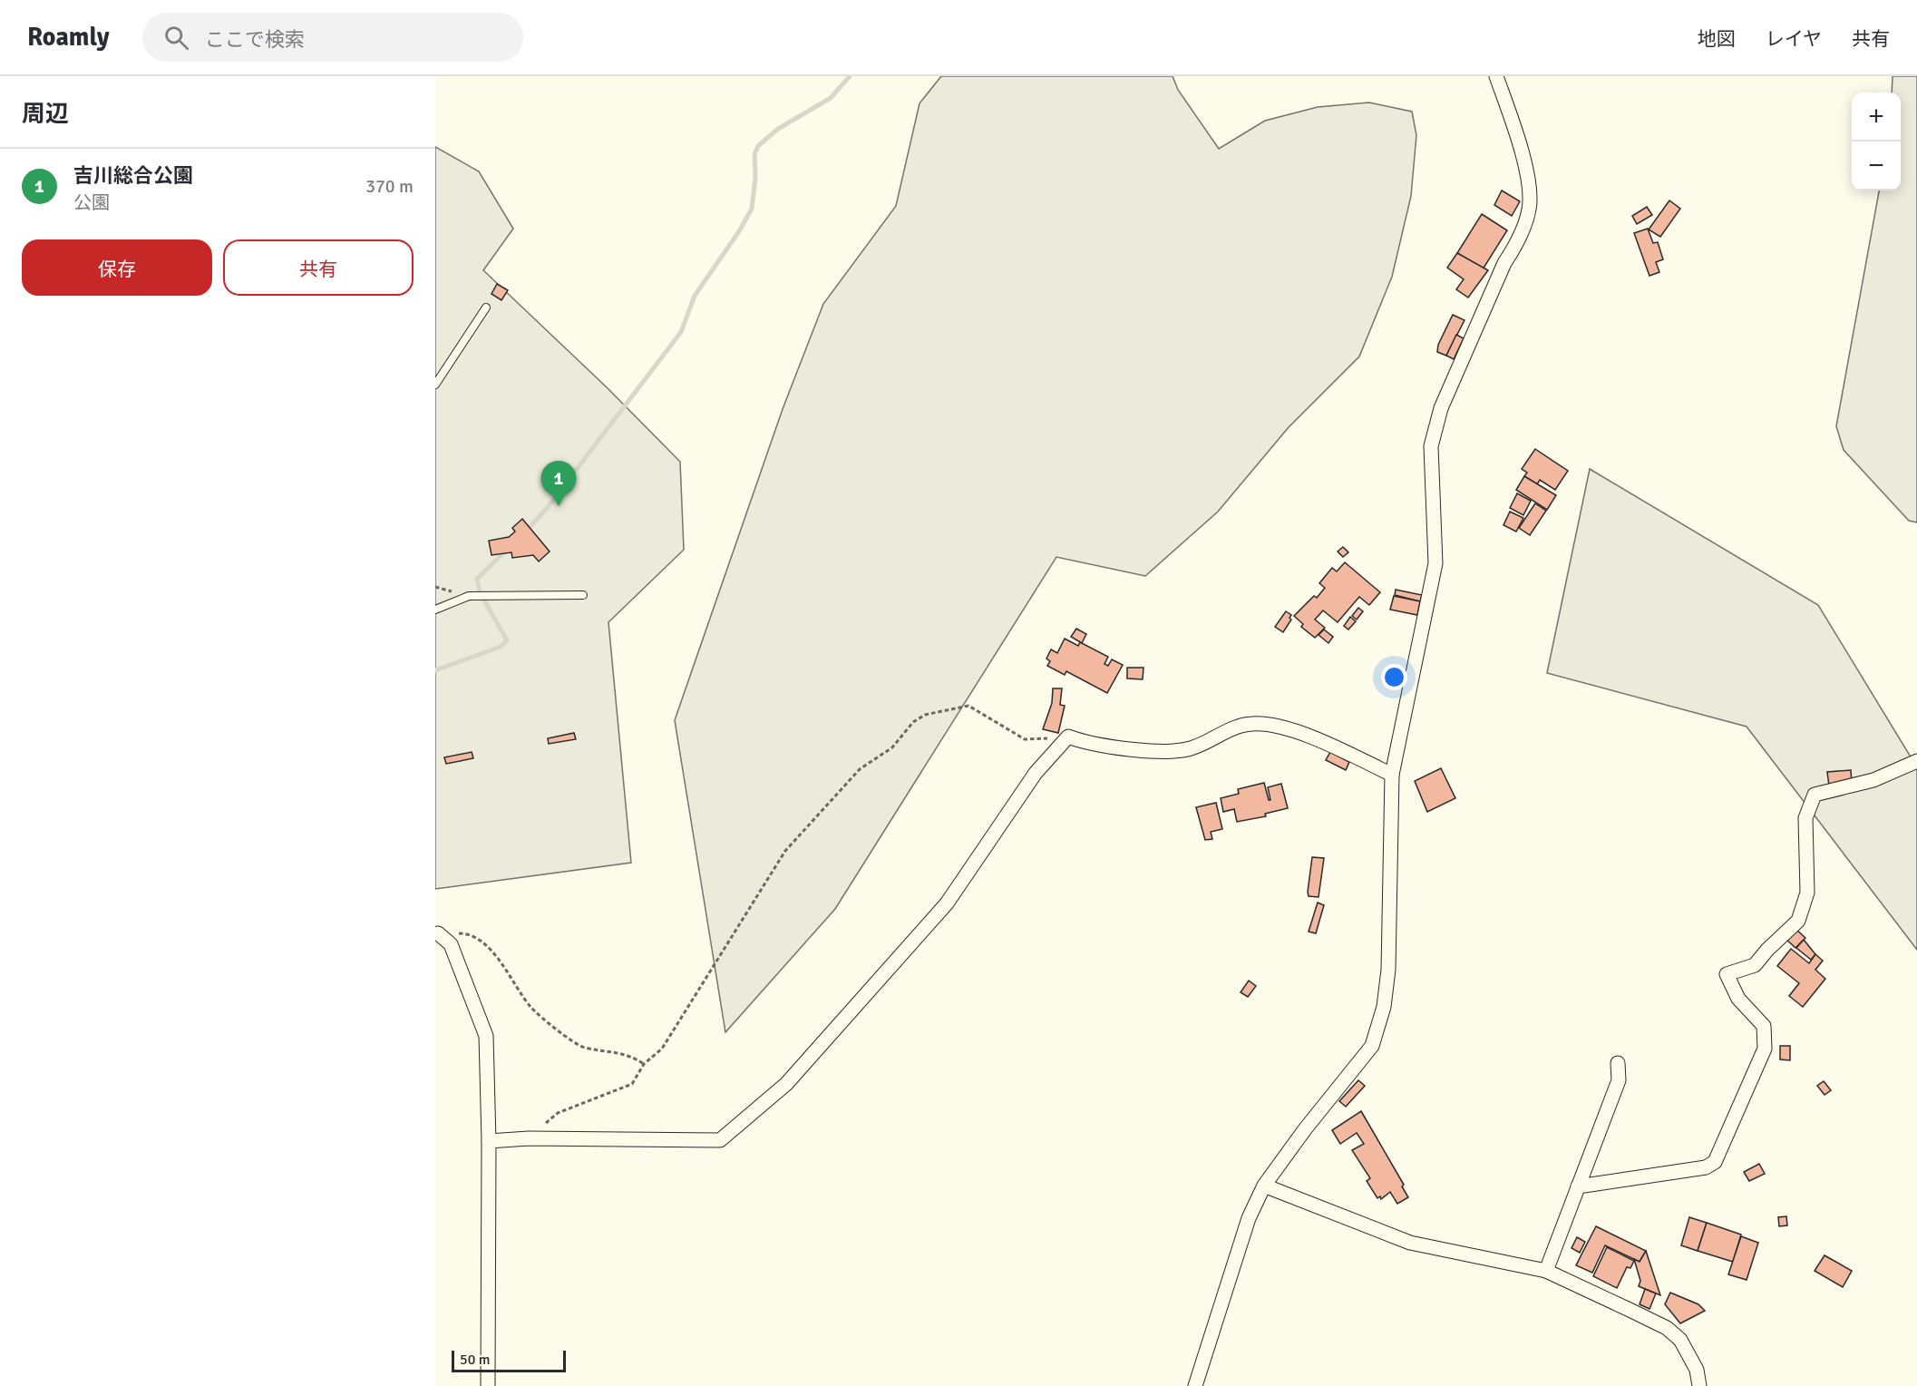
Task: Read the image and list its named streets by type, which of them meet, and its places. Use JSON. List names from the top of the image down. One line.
{"scale_bar":"50 m","page":{"header":"Roamly","search":"ここで検索","nav":["地図","レイヤ","共有"],"heading":"周辺","map_buttons":["+","−"],"list":[{"mark":"1","name":"吉川総合公園","note":"公園","value":"370 m"}],"buttons":["保存","共有"],"pins":"1","scale":"50 m"}}
